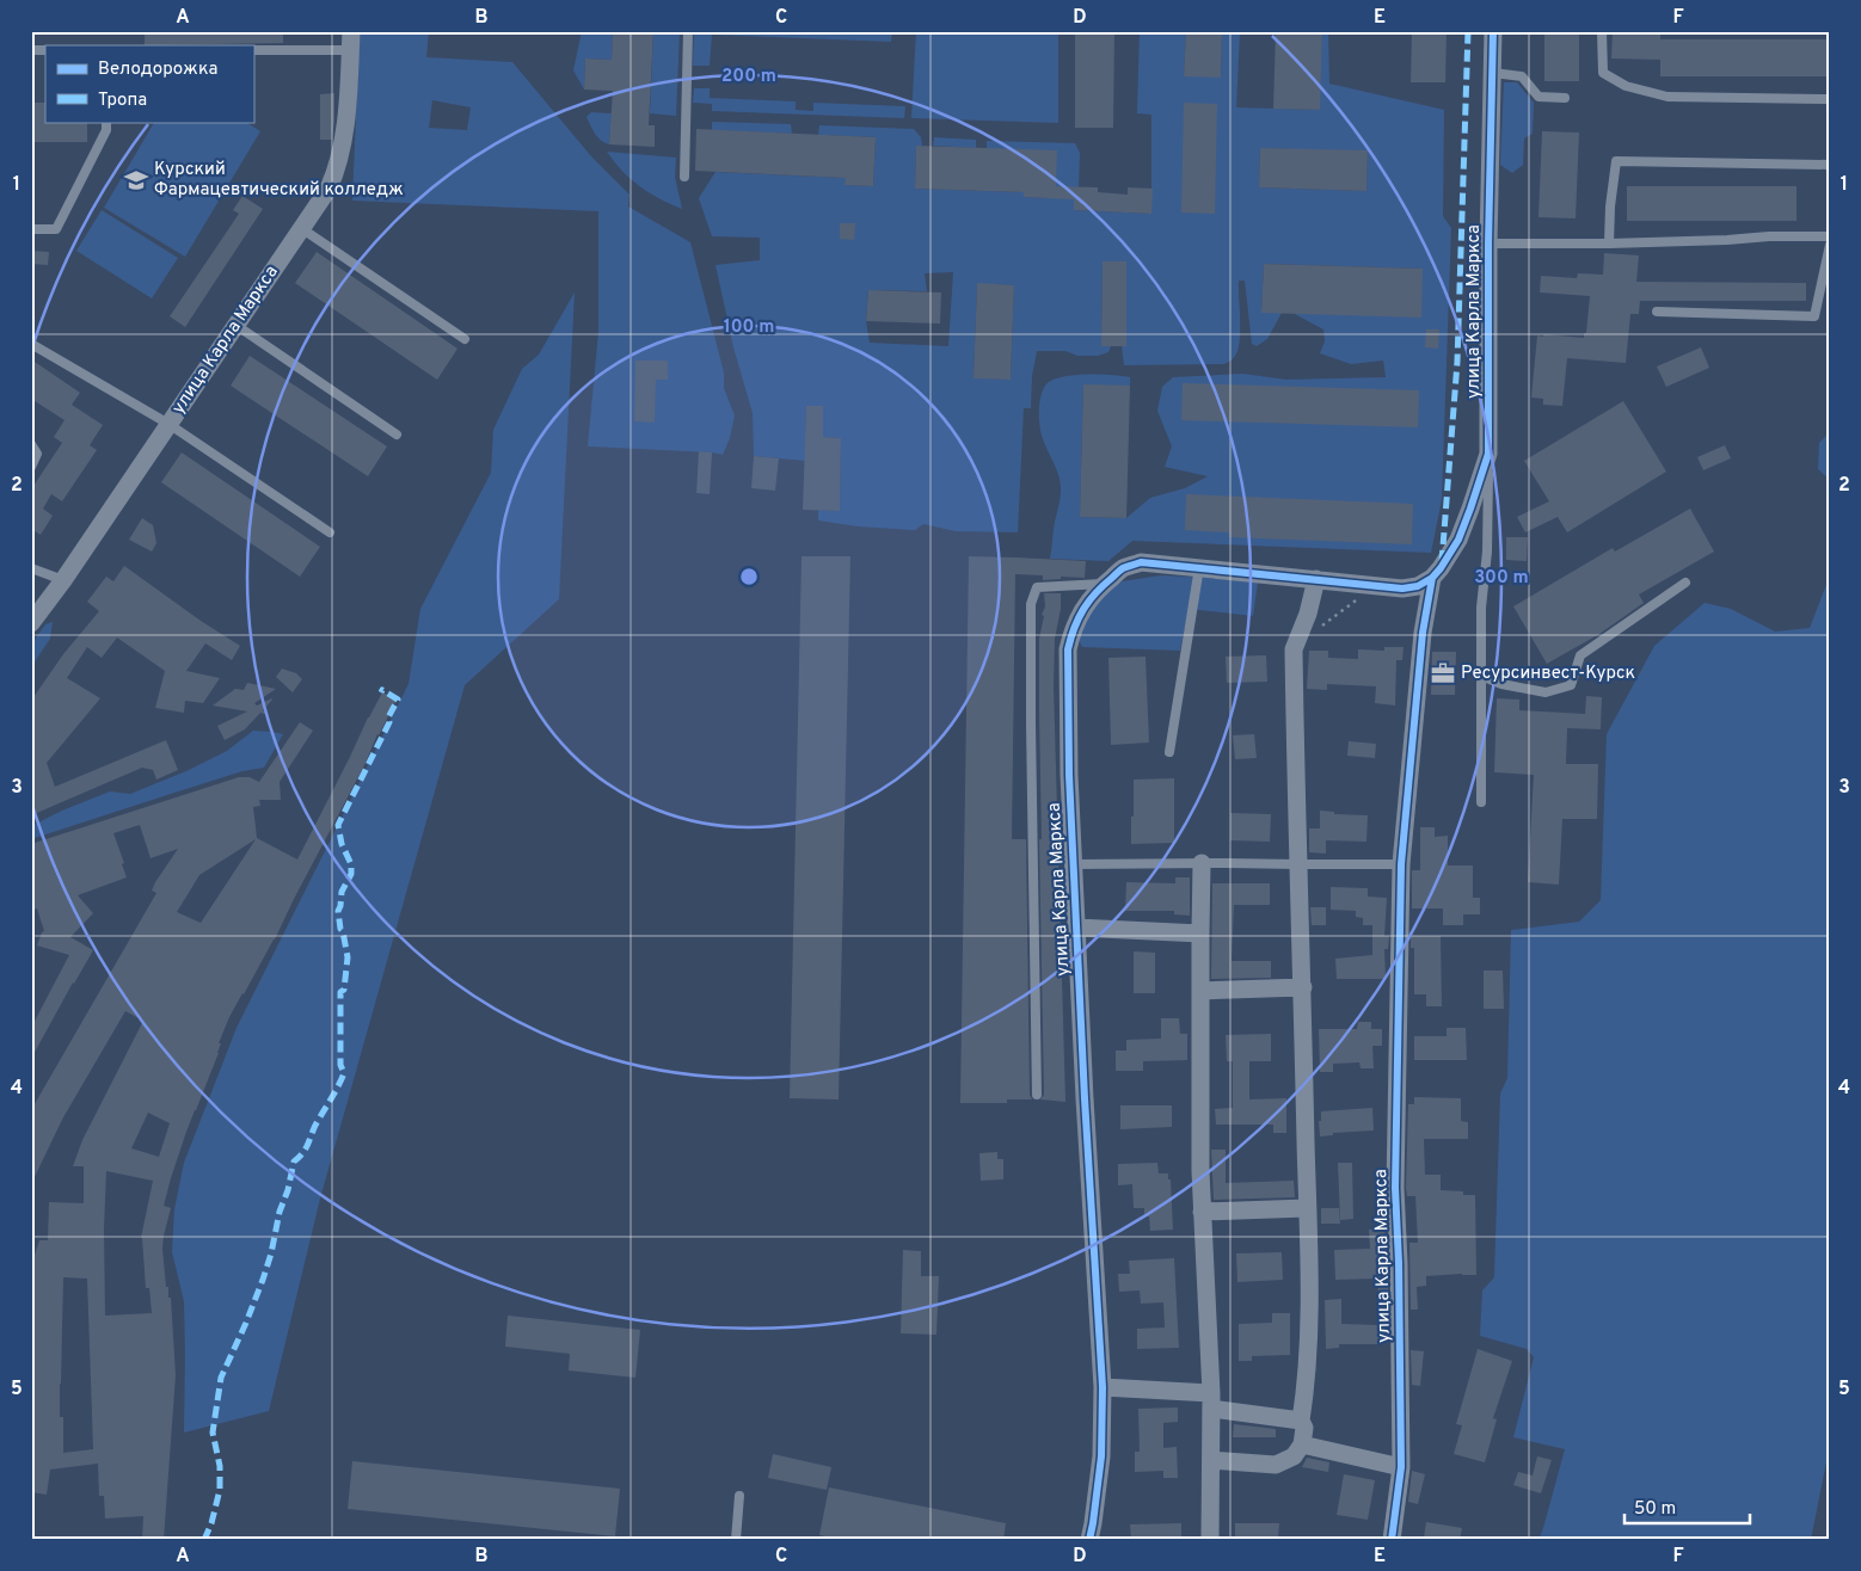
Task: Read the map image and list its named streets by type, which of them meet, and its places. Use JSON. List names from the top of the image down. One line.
{"streets":{"street":["улица Карла Маркса"]},"places":{"school or university":["Курский Фармацевтический колледж"],"office":["Ресурсинвест-Курск"]},"legend":["Велодорожка","Тропа"],"scale_bar":"50 m","grid":{"columns":["A","B","C","D","E","F"],"rows":["1","2","3","4","5"]},"rings":["200 m","100 m","300 m"]}
